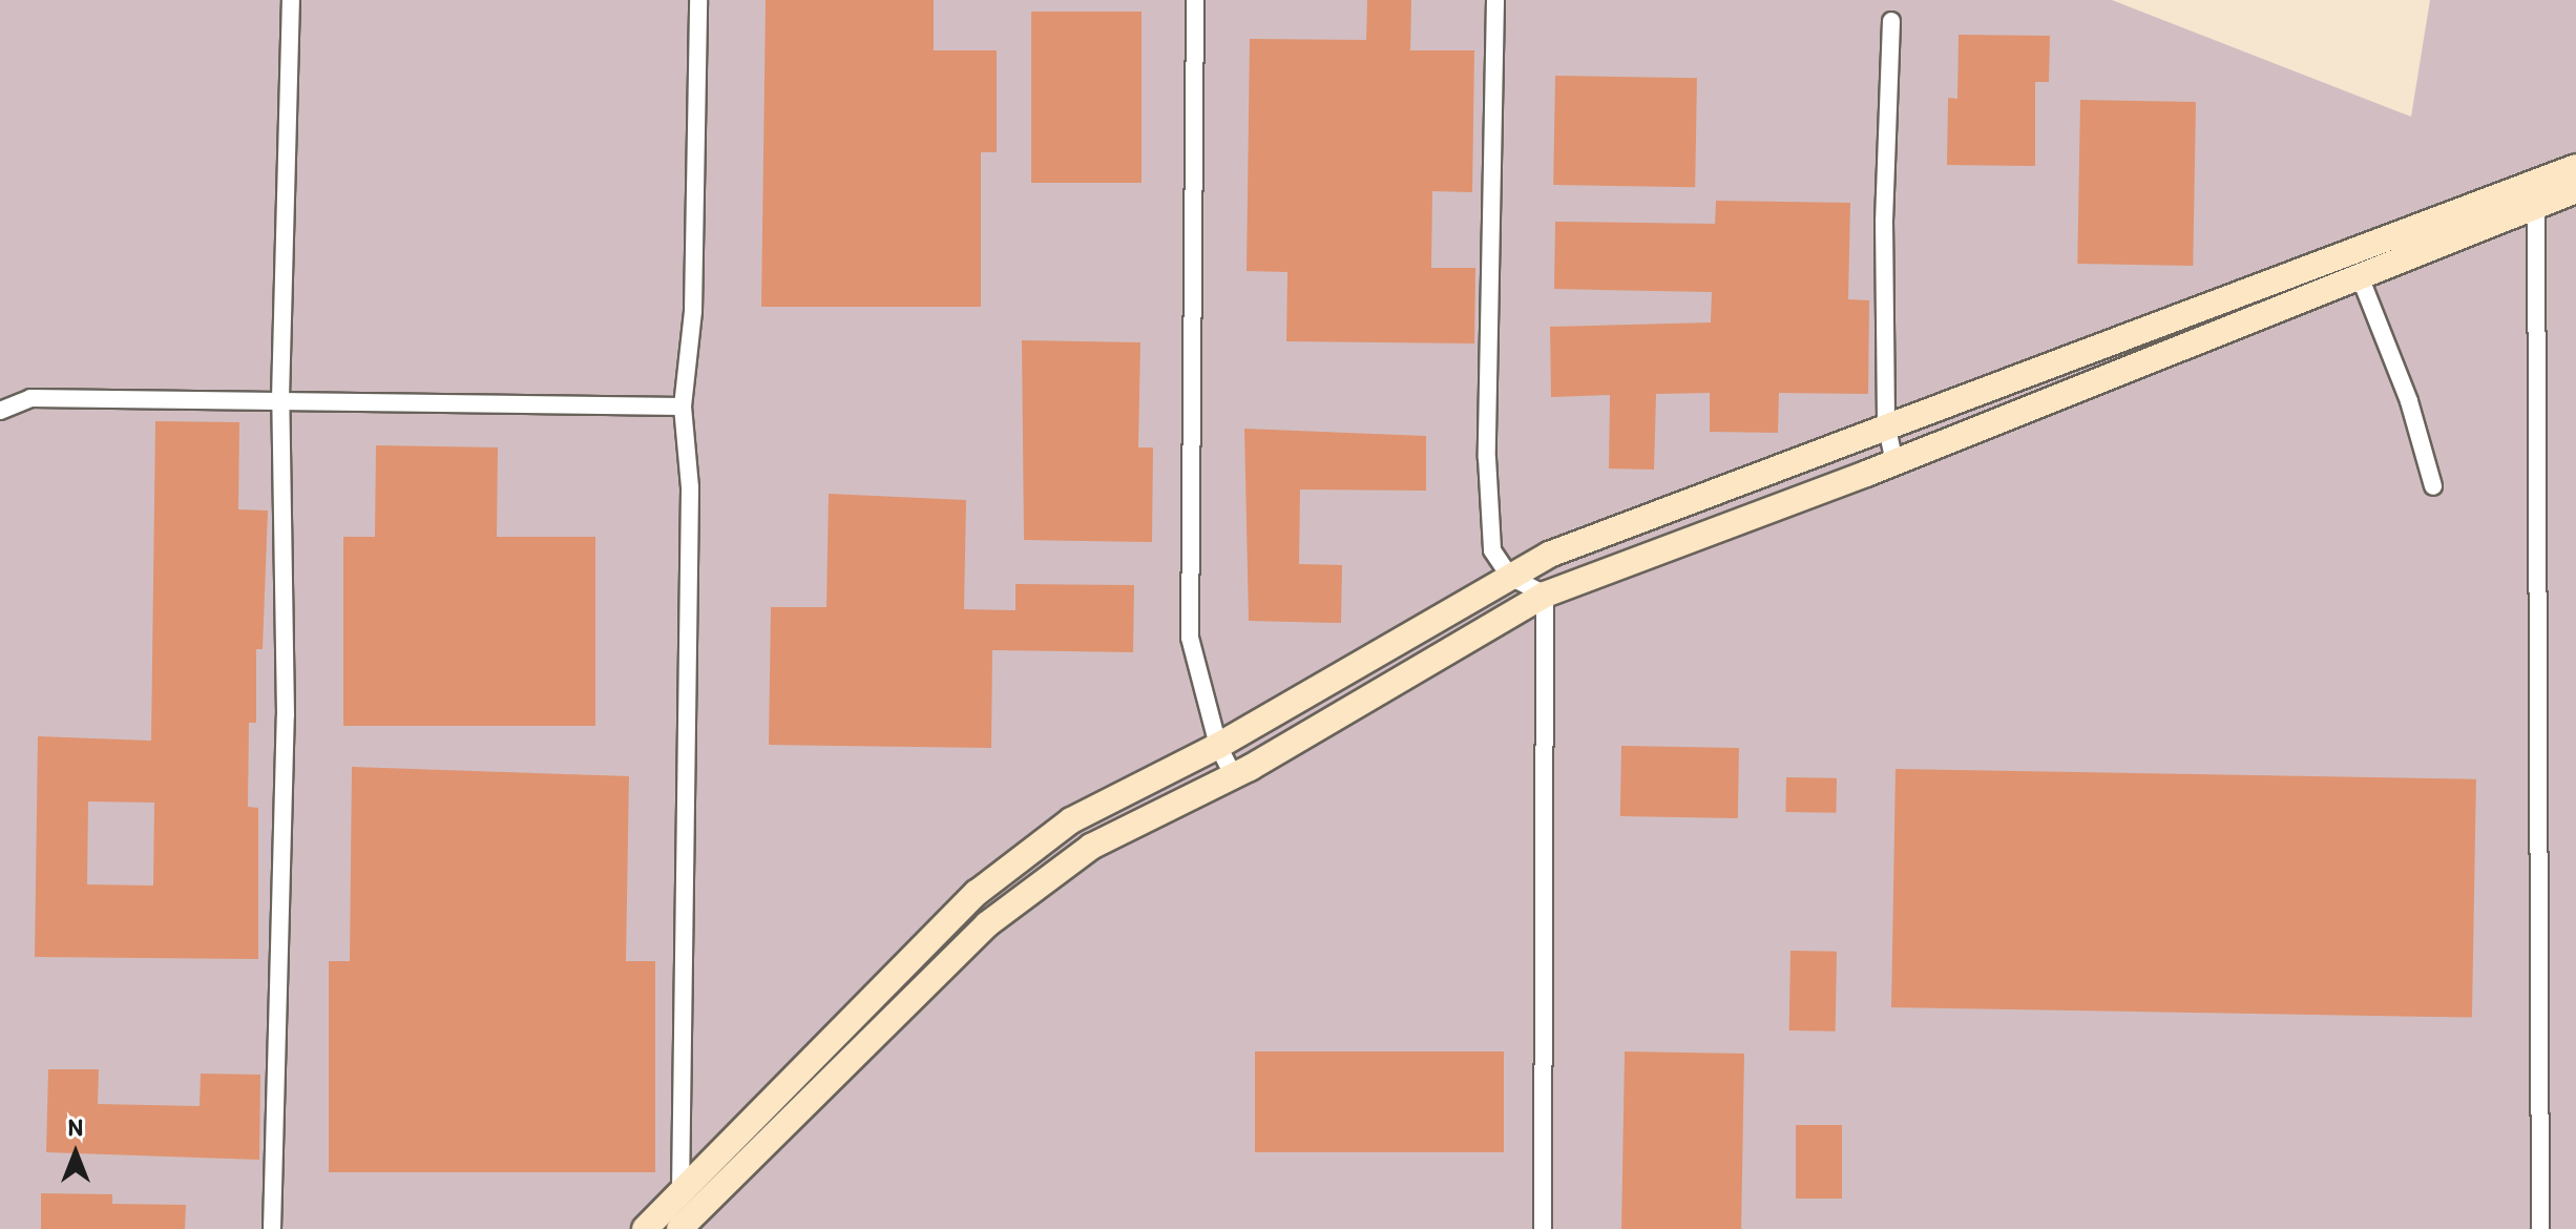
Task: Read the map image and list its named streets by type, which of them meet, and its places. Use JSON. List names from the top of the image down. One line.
{"north":"top"}
